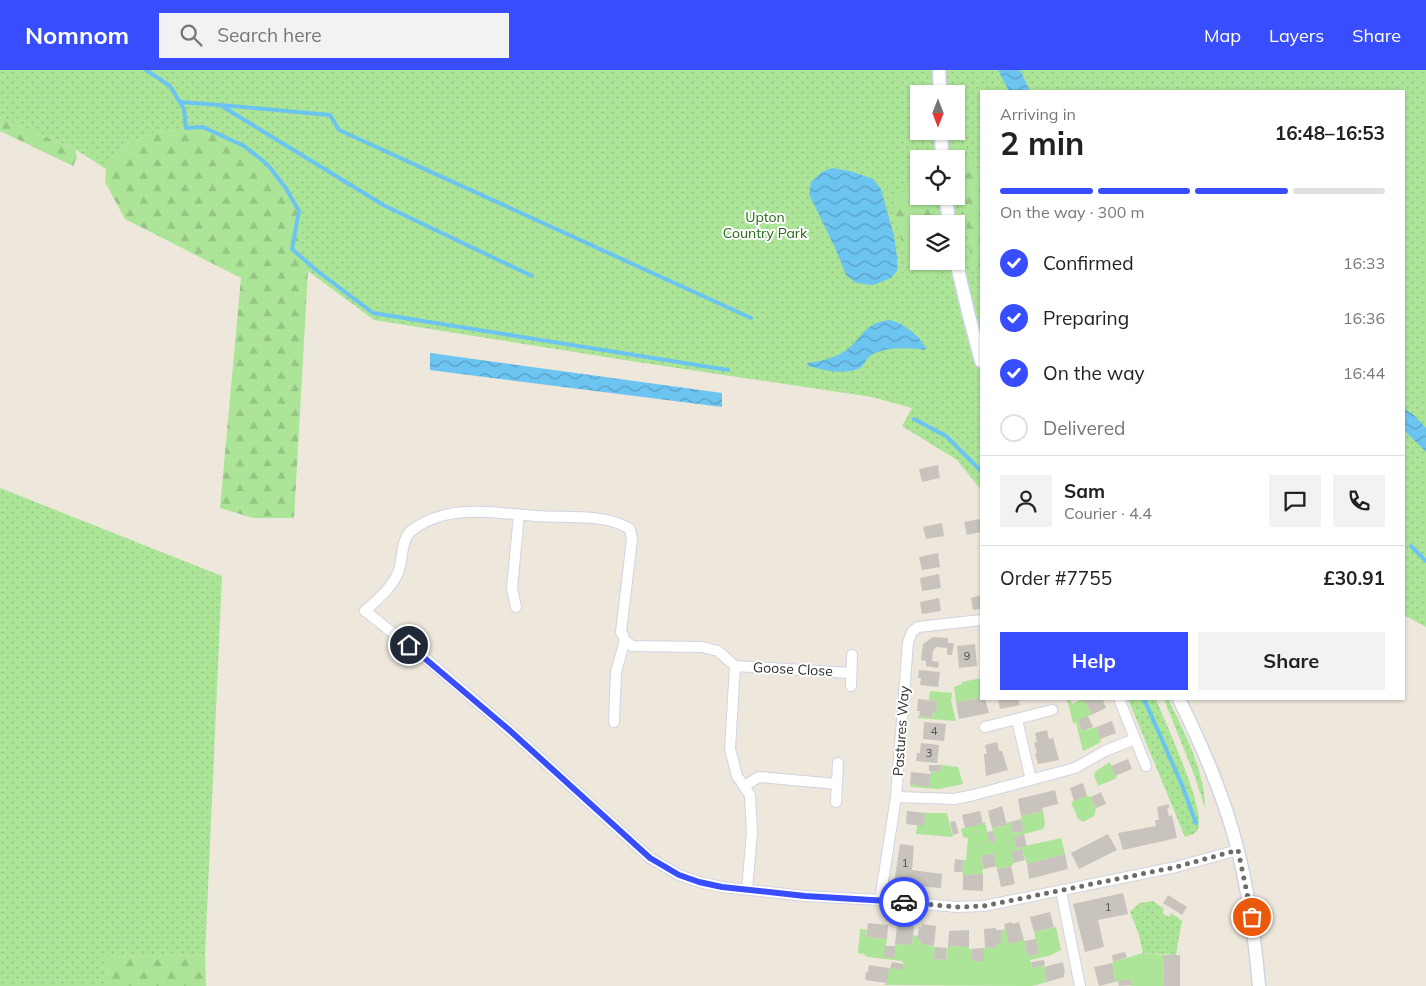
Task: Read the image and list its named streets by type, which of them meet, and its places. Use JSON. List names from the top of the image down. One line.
{"streets":{"street":["Goose Close","Pastures Way"]},"parks":["Upton Country Park"],"house_numbers":["9","4","3","1","1"],"north":"bottom","page":{"header":"Nomnom","search":"Search here","nav":["Map","Layers","Share"],"heading":["2 min","Arriving in","16:48–16:53"],"panel":["Sam","Courier · 4.4","Order #7755","£30.91"],"bar":"On the way · 300 m","list":[["Confirmed","16:33"],["Preparing","16:36"],["On the way","16:44"],"Delivered"],"buttons":["Help","Share"]}}
